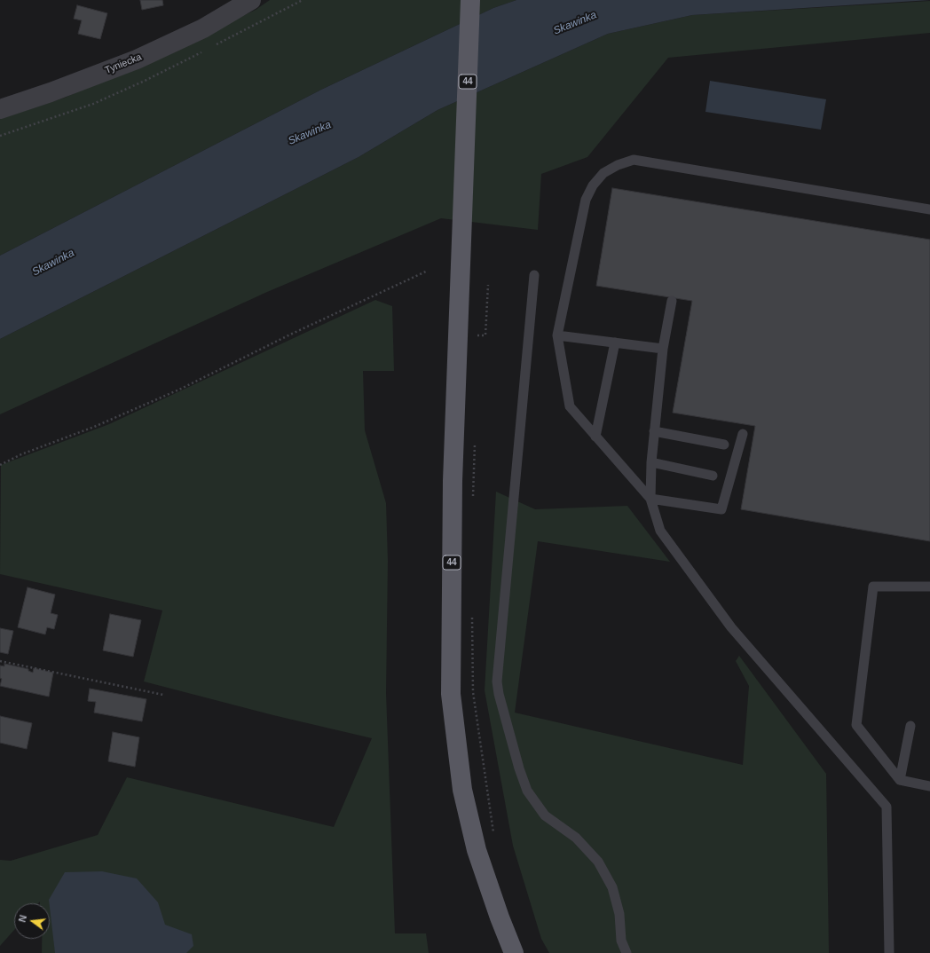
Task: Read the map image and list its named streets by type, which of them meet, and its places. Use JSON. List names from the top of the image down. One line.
{"streets":{"main road":["44"],"street":["Tyniecka"]},"water":["Skawinka"],"north":"left"}
